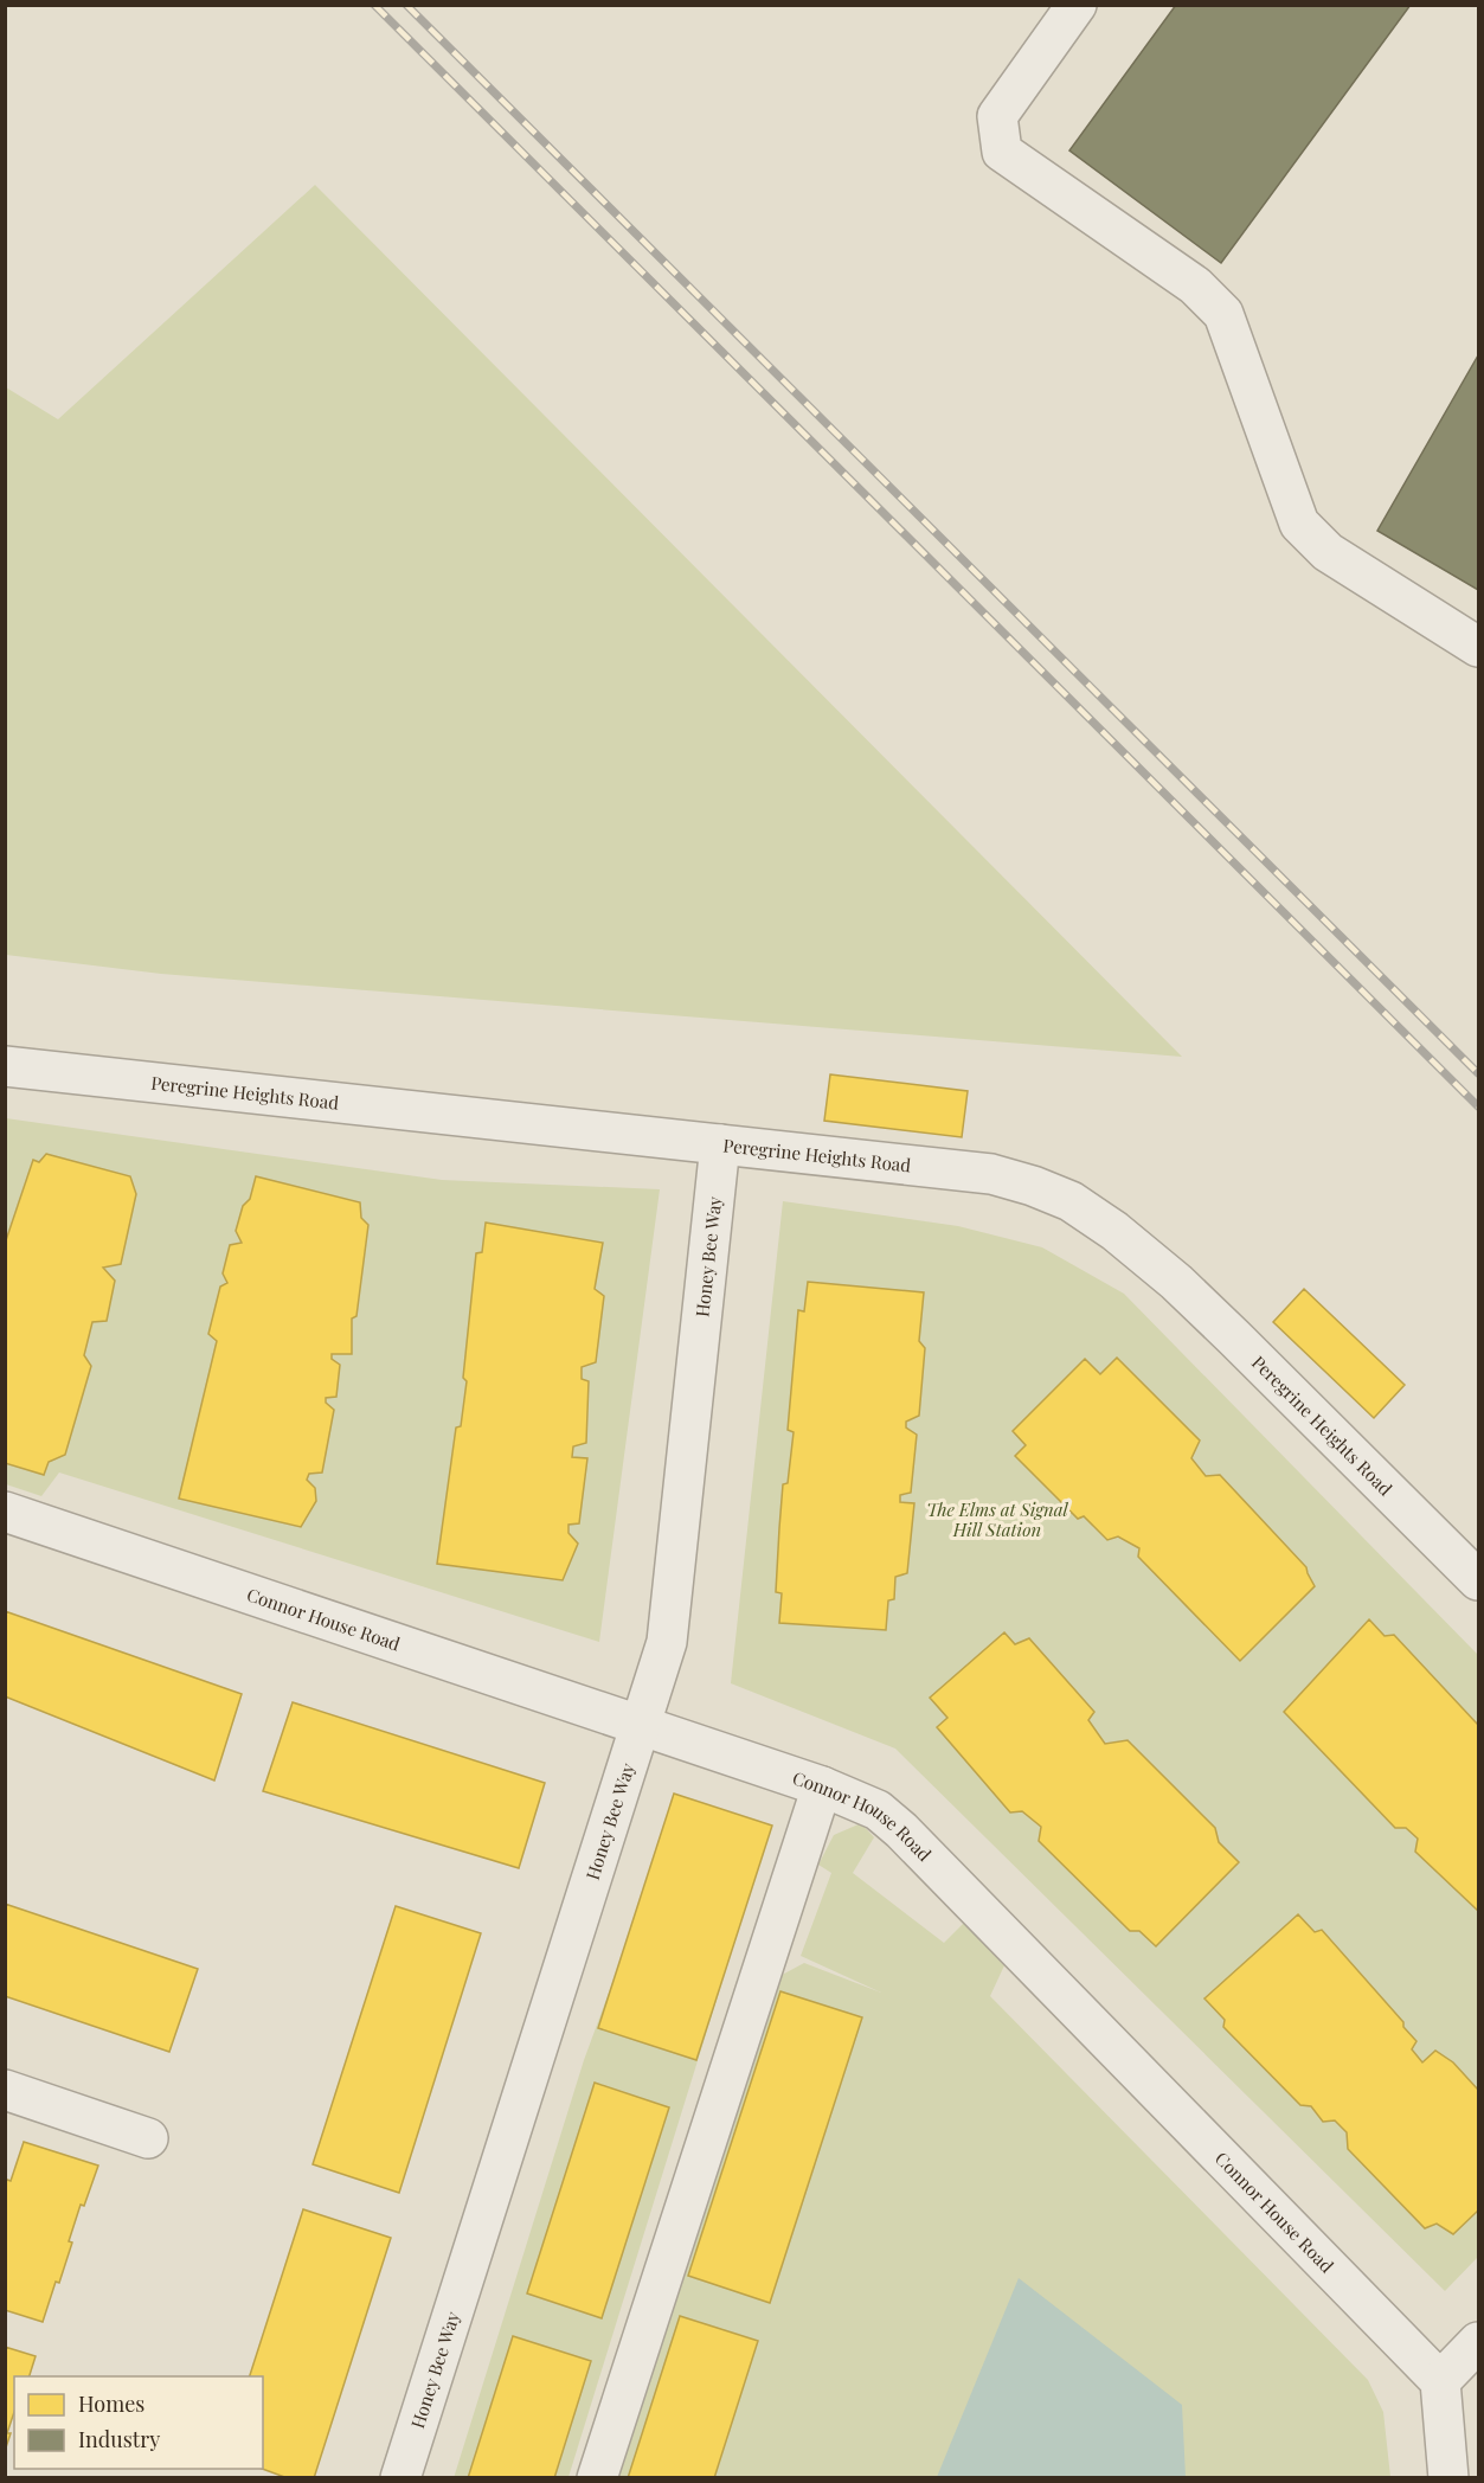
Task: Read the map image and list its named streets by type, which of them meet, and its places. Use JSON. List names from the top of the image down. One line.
{"streets":{"street":["Peregrine Heights Road","Honey Bee Way","Connor House Road"]},"crossings":[["Peregrine Heights Road","Honey Bee Way"],["Honey Bee Way","Connor House Road"]],"parks":["The Elms at Signal Hill Station"],"legend":["Homes","Industry"]}
